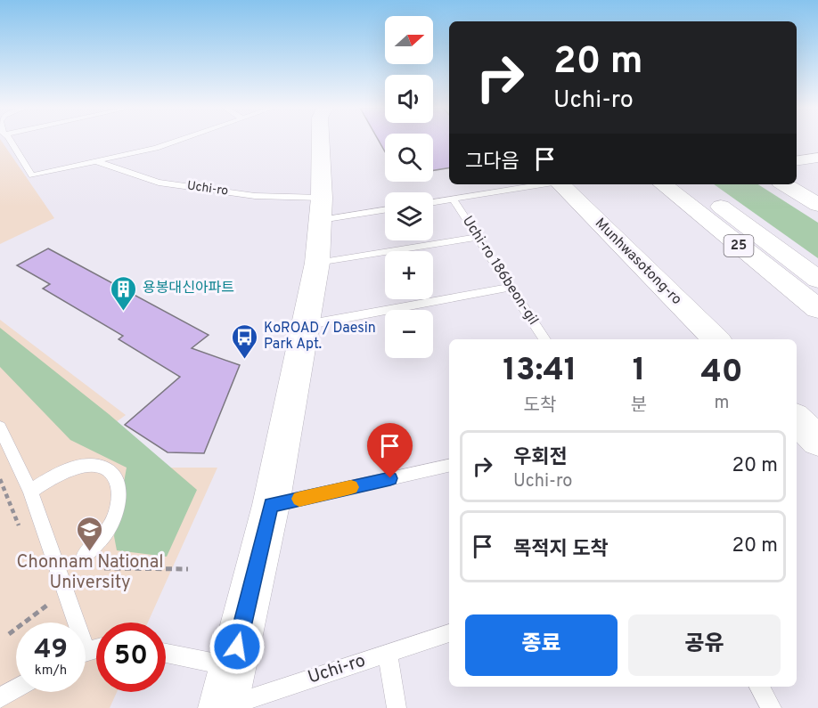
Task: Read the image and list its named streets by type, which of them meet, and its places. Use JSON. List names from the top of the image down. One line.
{"streets":{"main road":["Uchi-ro","25","Munhwasotong-ro"],"lane":["Uchi-ro 186beon-gil"]},"places":{"building":["용봉대신아파트"],"bus stop":["KoROAD / Daesin Park Apt."],"school or university":["Chonnam National University"]},"north":"right","page":{"map_buttons":["+","−"],"turn":["20 m","Uchi-ro"],"then":"그다음","eta":["13:41","도착","1","분","40","m"],"list":[{"name":"우회전","note":"Uchi-ro","value":"20 m"},{"name":"목적지 도착","value":"20 m"}],"buttons":["종료","공유"],"speed":"49 km/h","limit":"50"}}
